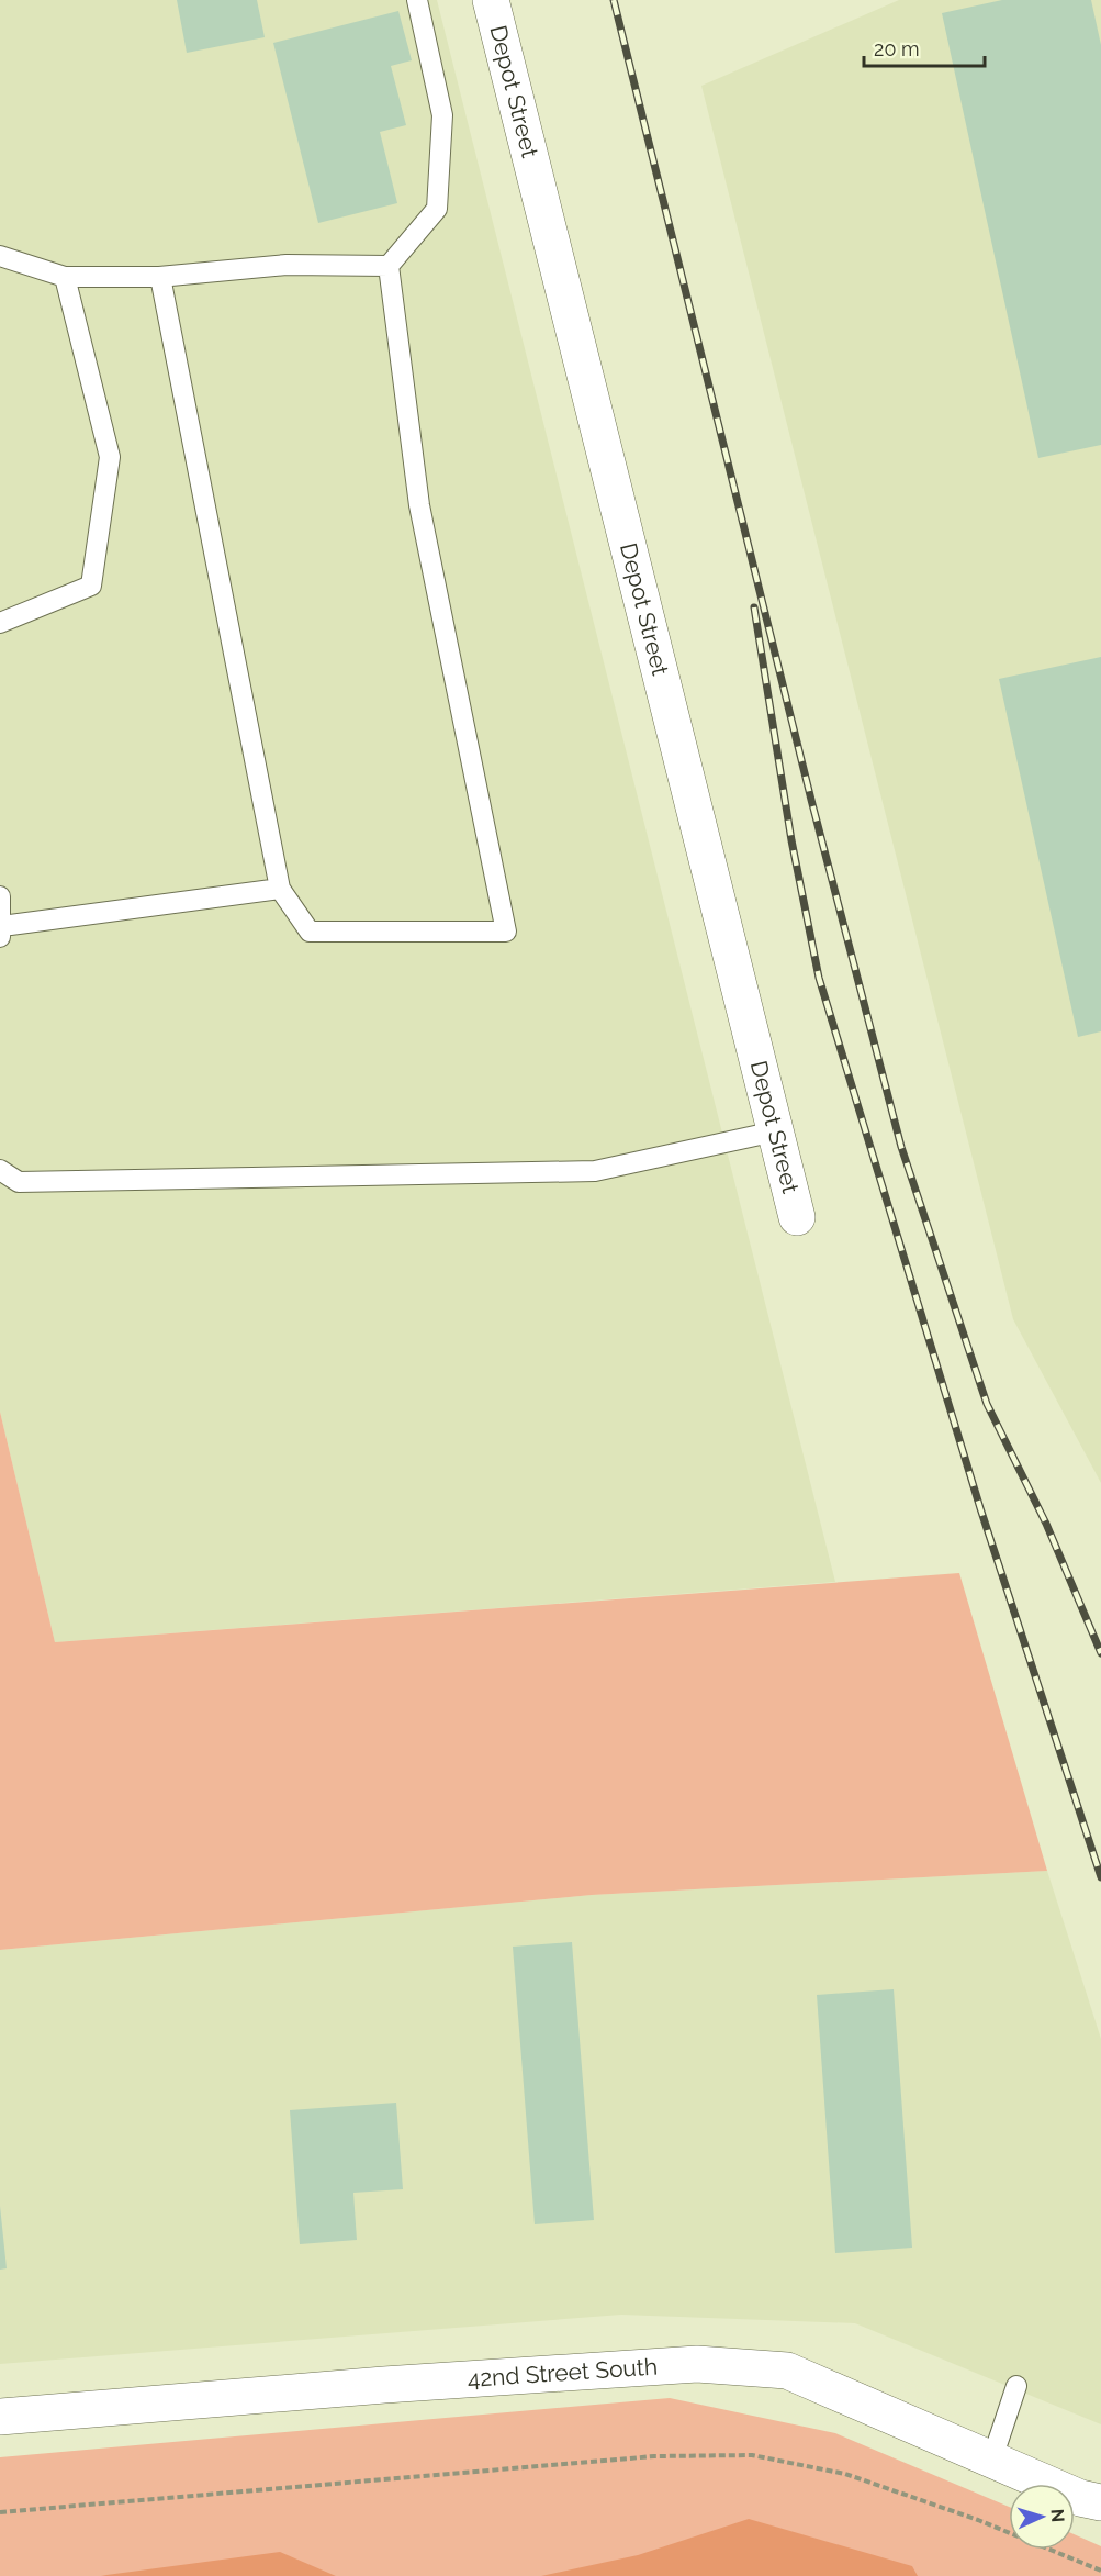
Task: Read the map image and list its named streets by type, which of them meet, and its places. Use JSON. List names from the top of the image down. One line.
{"streets":{"street":["Depot Street","42nd Street South"]},"scale_bar":"20 m","north":"right"}
